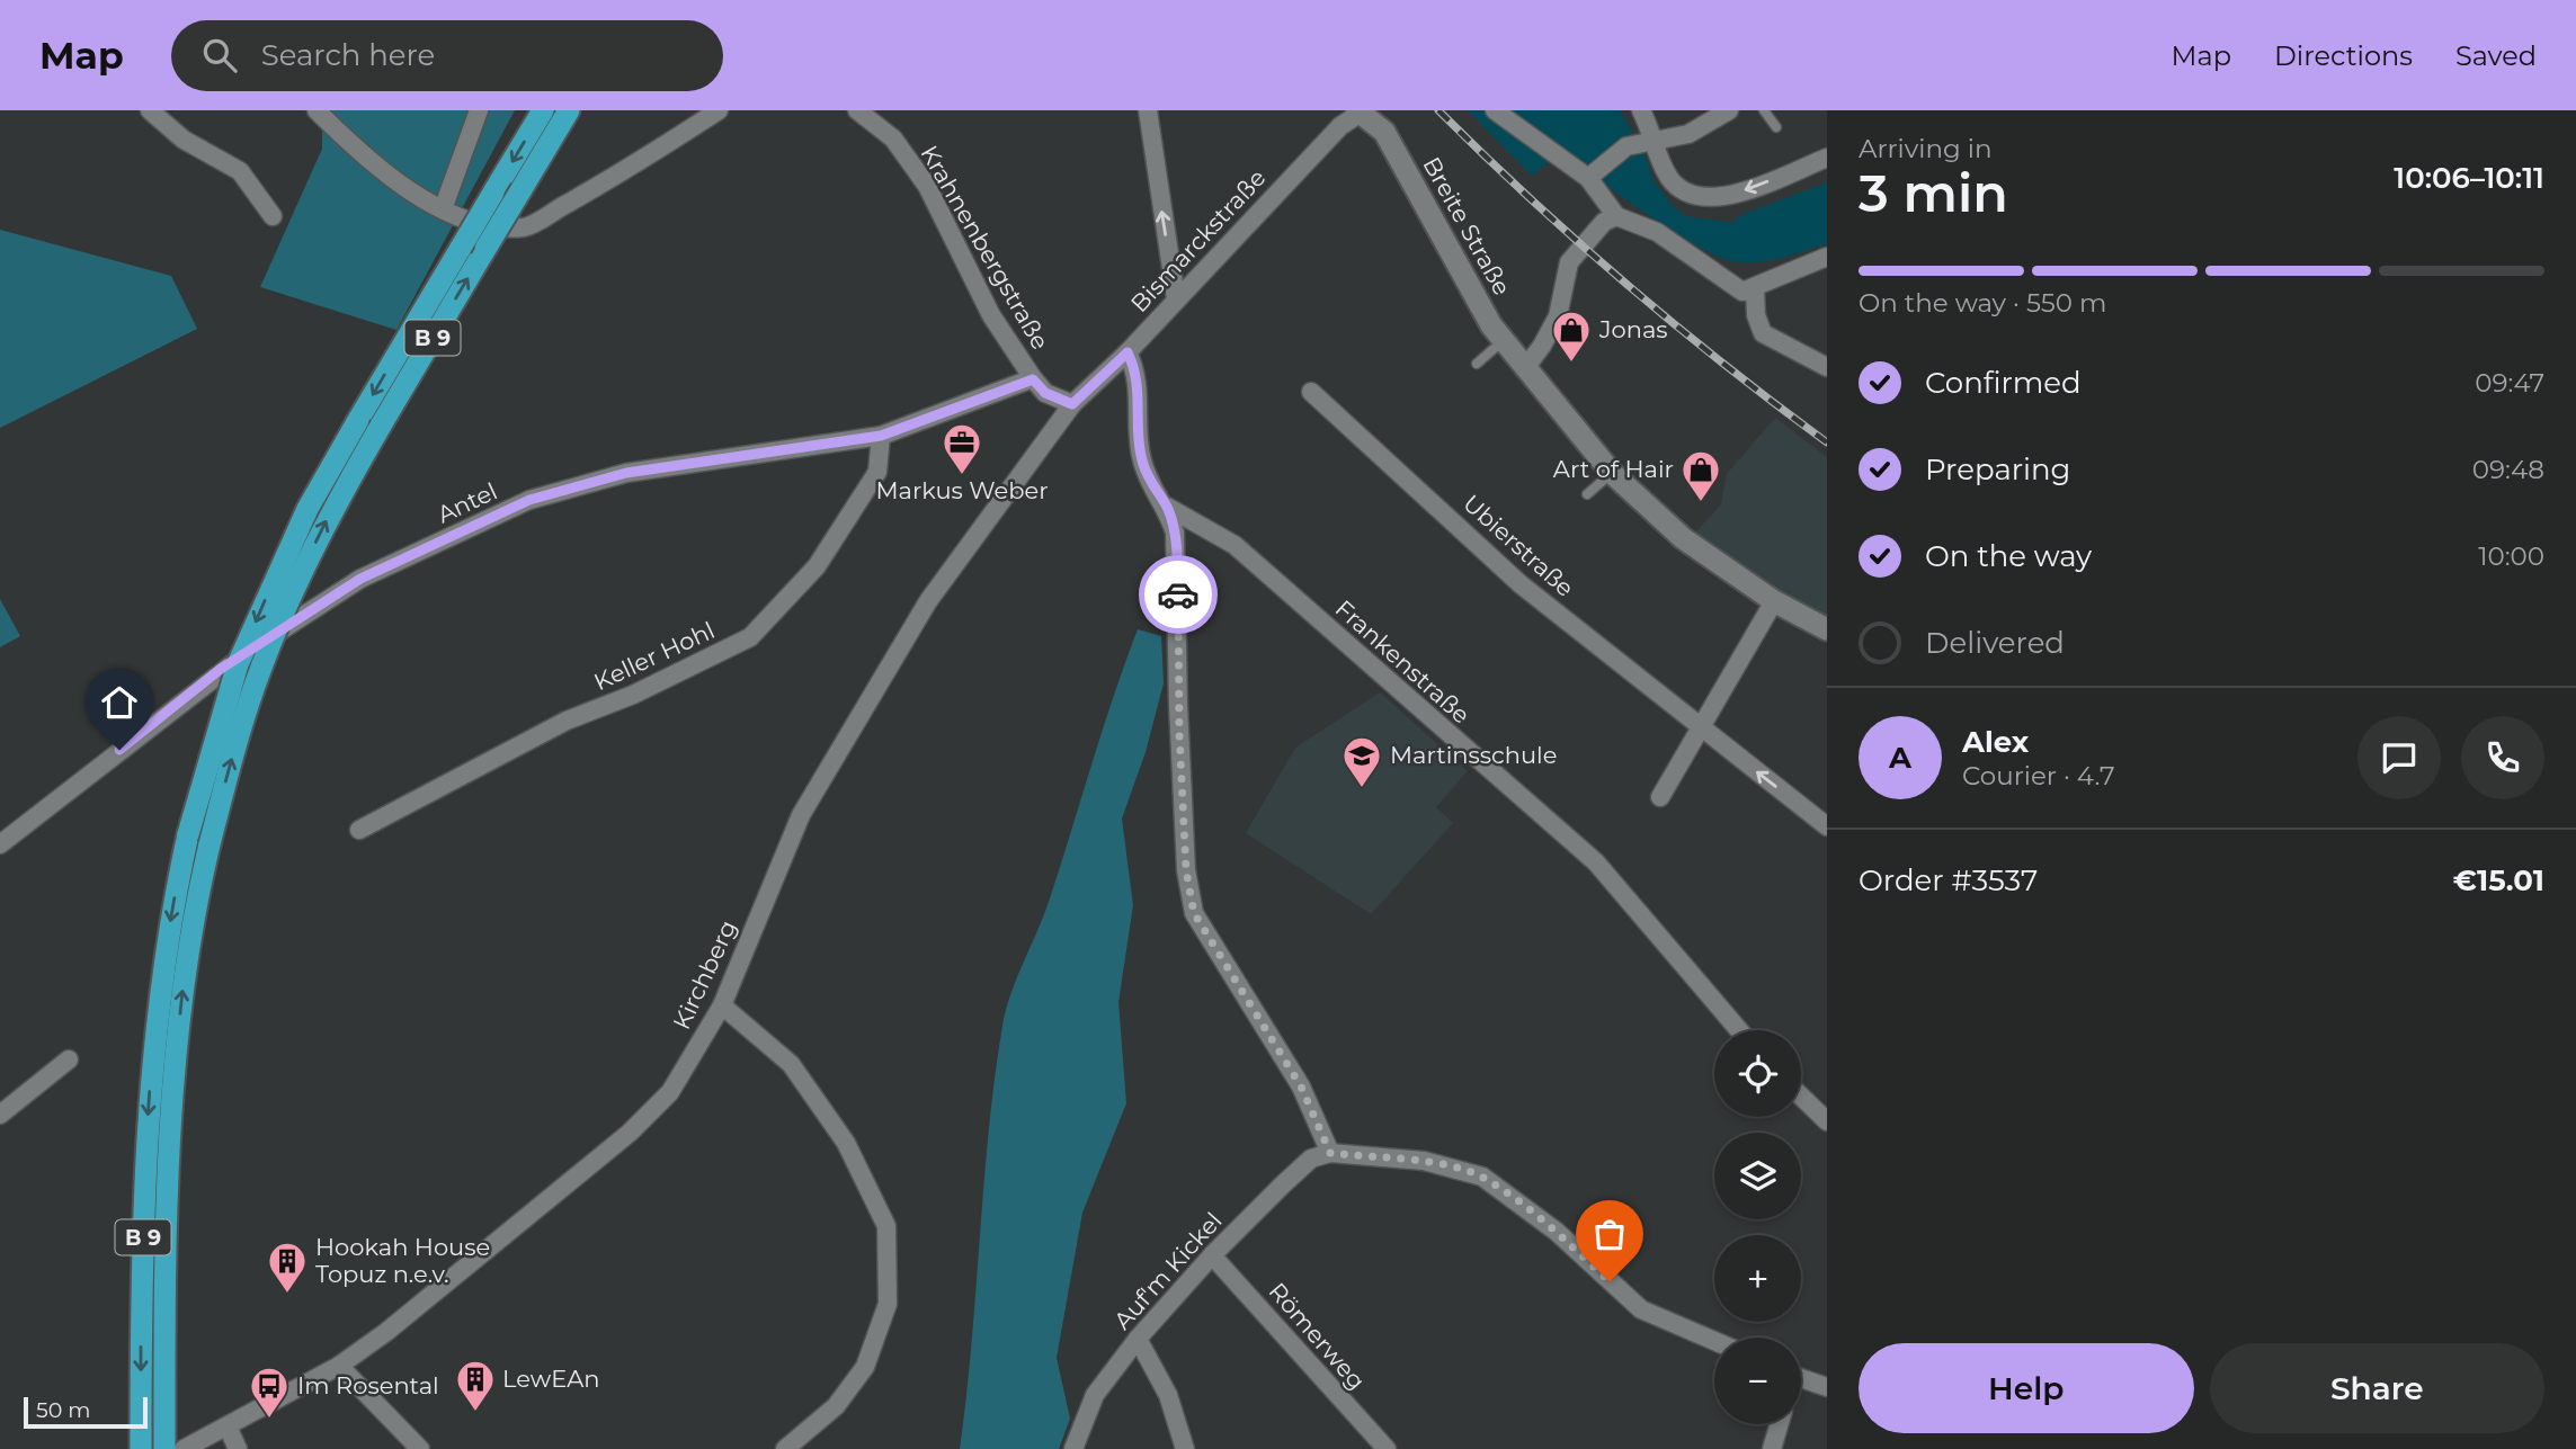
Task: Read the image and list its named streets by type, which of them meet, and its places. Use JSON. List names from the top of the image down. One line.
{"streets":{"highway":["B 9"],"street":["Breite Straße","Bismarckstraße","Krahnenbergstraße","Antel","Ubierstraße","Keller Hohl","Frankenstraße","Kirchberg","Auf'm Kickel","Römerweg"]},"crossings":[["Breite Straße","Bismarckstraße"],["Bismarckstraße","Krahnenbergstraße"],["Bismarckstraße","Kirchberg"],["Krahnenbergstraße","Antel"],["Krahnenbergstraße","Kirchberg"],["Antel","Keller Hohl"],["Auf'm Kickel","Römerweg"]],"places":{"shop":["Jonas","Art of Hair"],"office":["Markus Weber"],"school or university":["Martinsschule"],"building":["Hookah House Topuz n.e.v.","LewEAn"],"bus stop":["Im Rosental"]},"scale_bar":"50 m","page":{"header":"Map","search":"Search here","nav":["Map","Directions","Saved"],"heading":["3 min","Arriving in","10:06–10:11"],"panel":["Alex","Courier · 4.7","Order #3537","€15.01"],"bar":"On the way · 550 m","list":[["Confirmed","09:47"],["Preparing","09:48"],["On the way","10:00"],"Delivered"],"round":"A","map_buttons":["+","−"],"buttons":["Help","Share"],"scale":"50 m"}}
